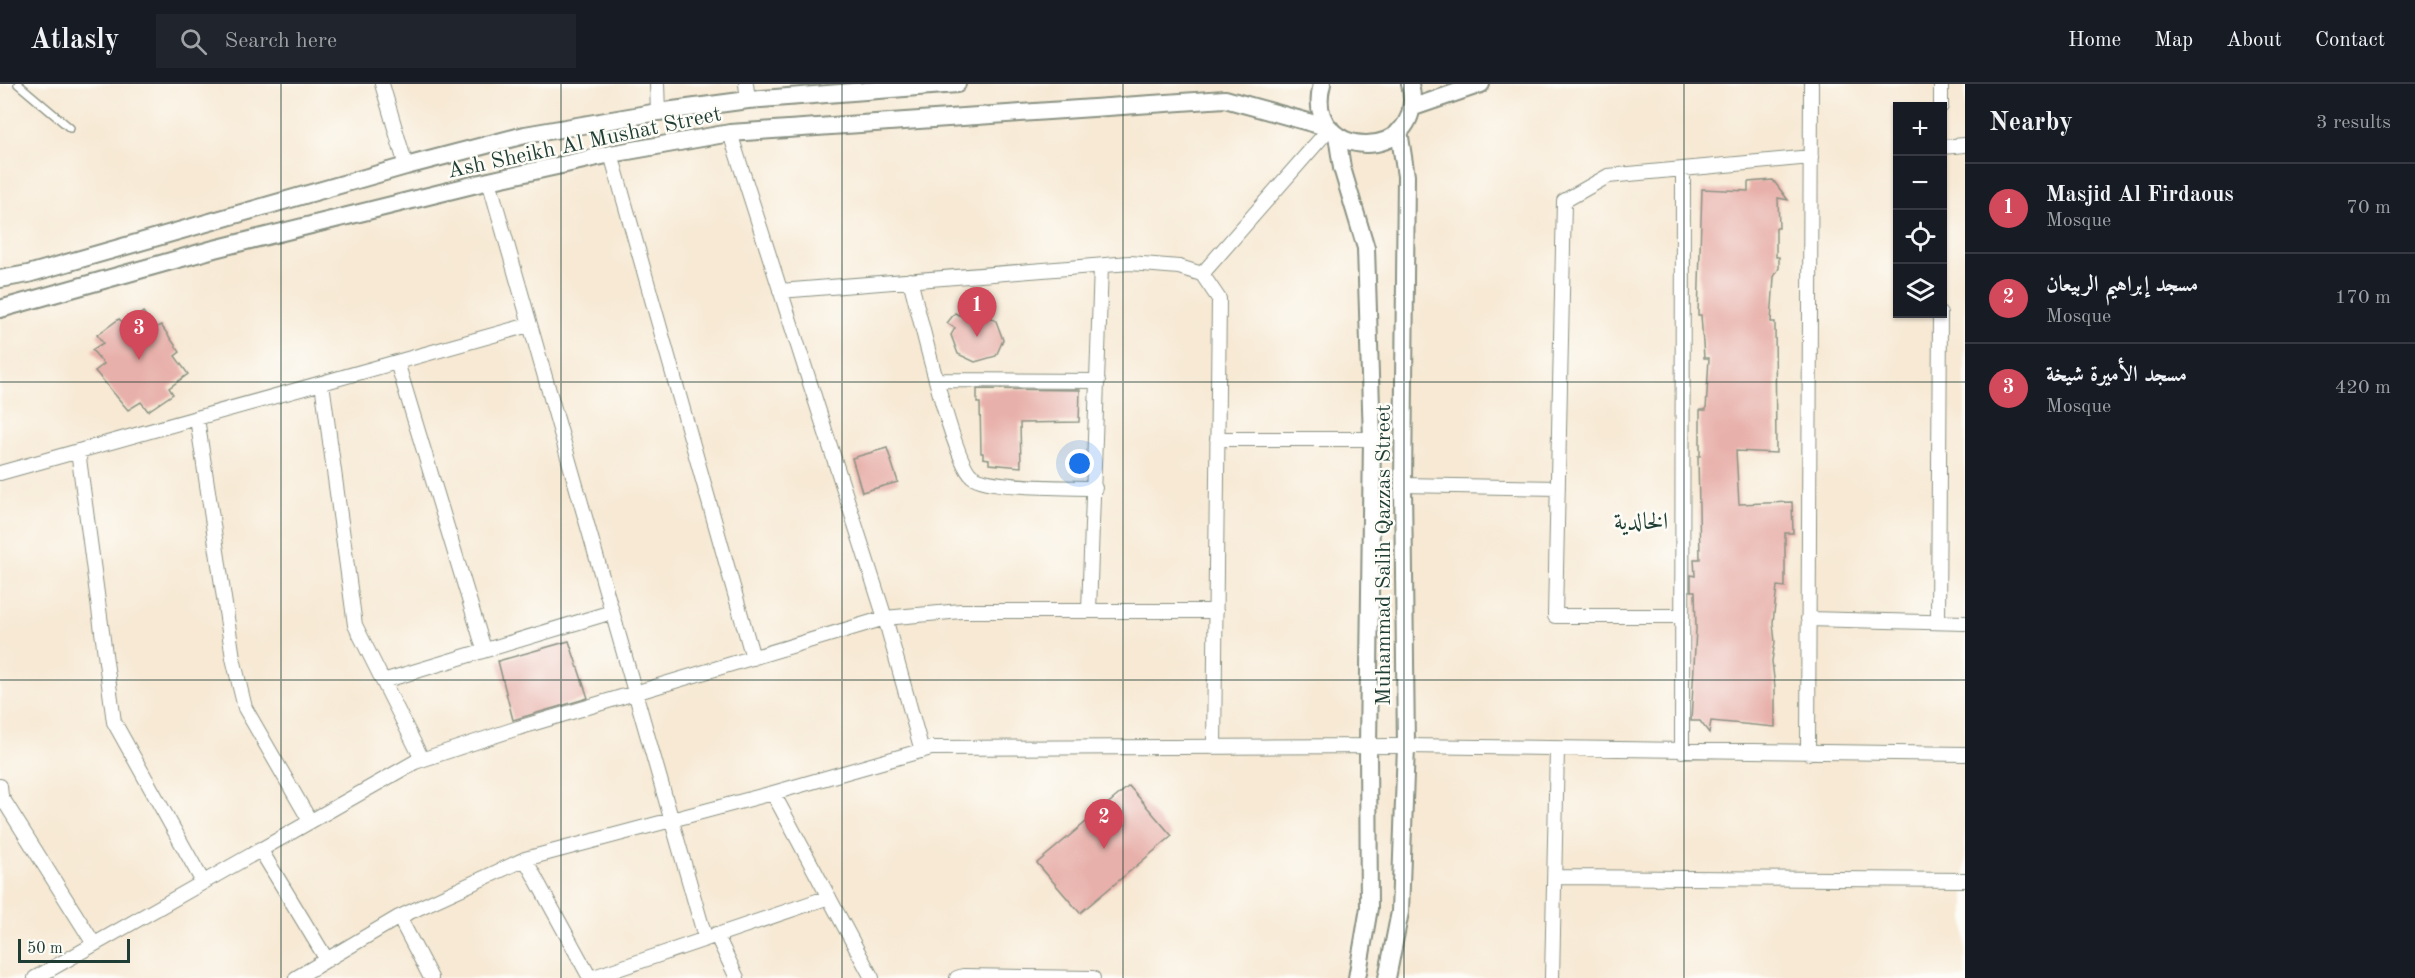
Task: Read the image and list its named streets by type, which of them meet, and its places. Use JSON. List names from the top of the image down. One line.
{"streets":{"street":["Ash Sheikh Al Mushat Street","Muhammad Salih Qazzas Street"]},"crossings":[["Ash Sheikh Al Mushat Street","Muhammad Salih Qazzas Street"]],"districts":["الخالدية"],"scale_bar":"50 m","page":{"header":"Atlasly","search":"Search here","nav":["Home","Map","About","Contact"],"heading":["Nearby","3 results"],"map_buttons":["+","−"],"list":[{"mark":"1","name":"Masjid Al Firdaous","note":"Mosque","value":"70 m"},{"mark":"2","name":"مسجد إبراهيم الربيعان","note":"Mosque","value":"170 m"},{"mark":"3","name":"مسجد الأميرة شيخة","note":"Mosque","value":"420 m"}],"pins":["1","3","2"],"scale":"50 m"}}
